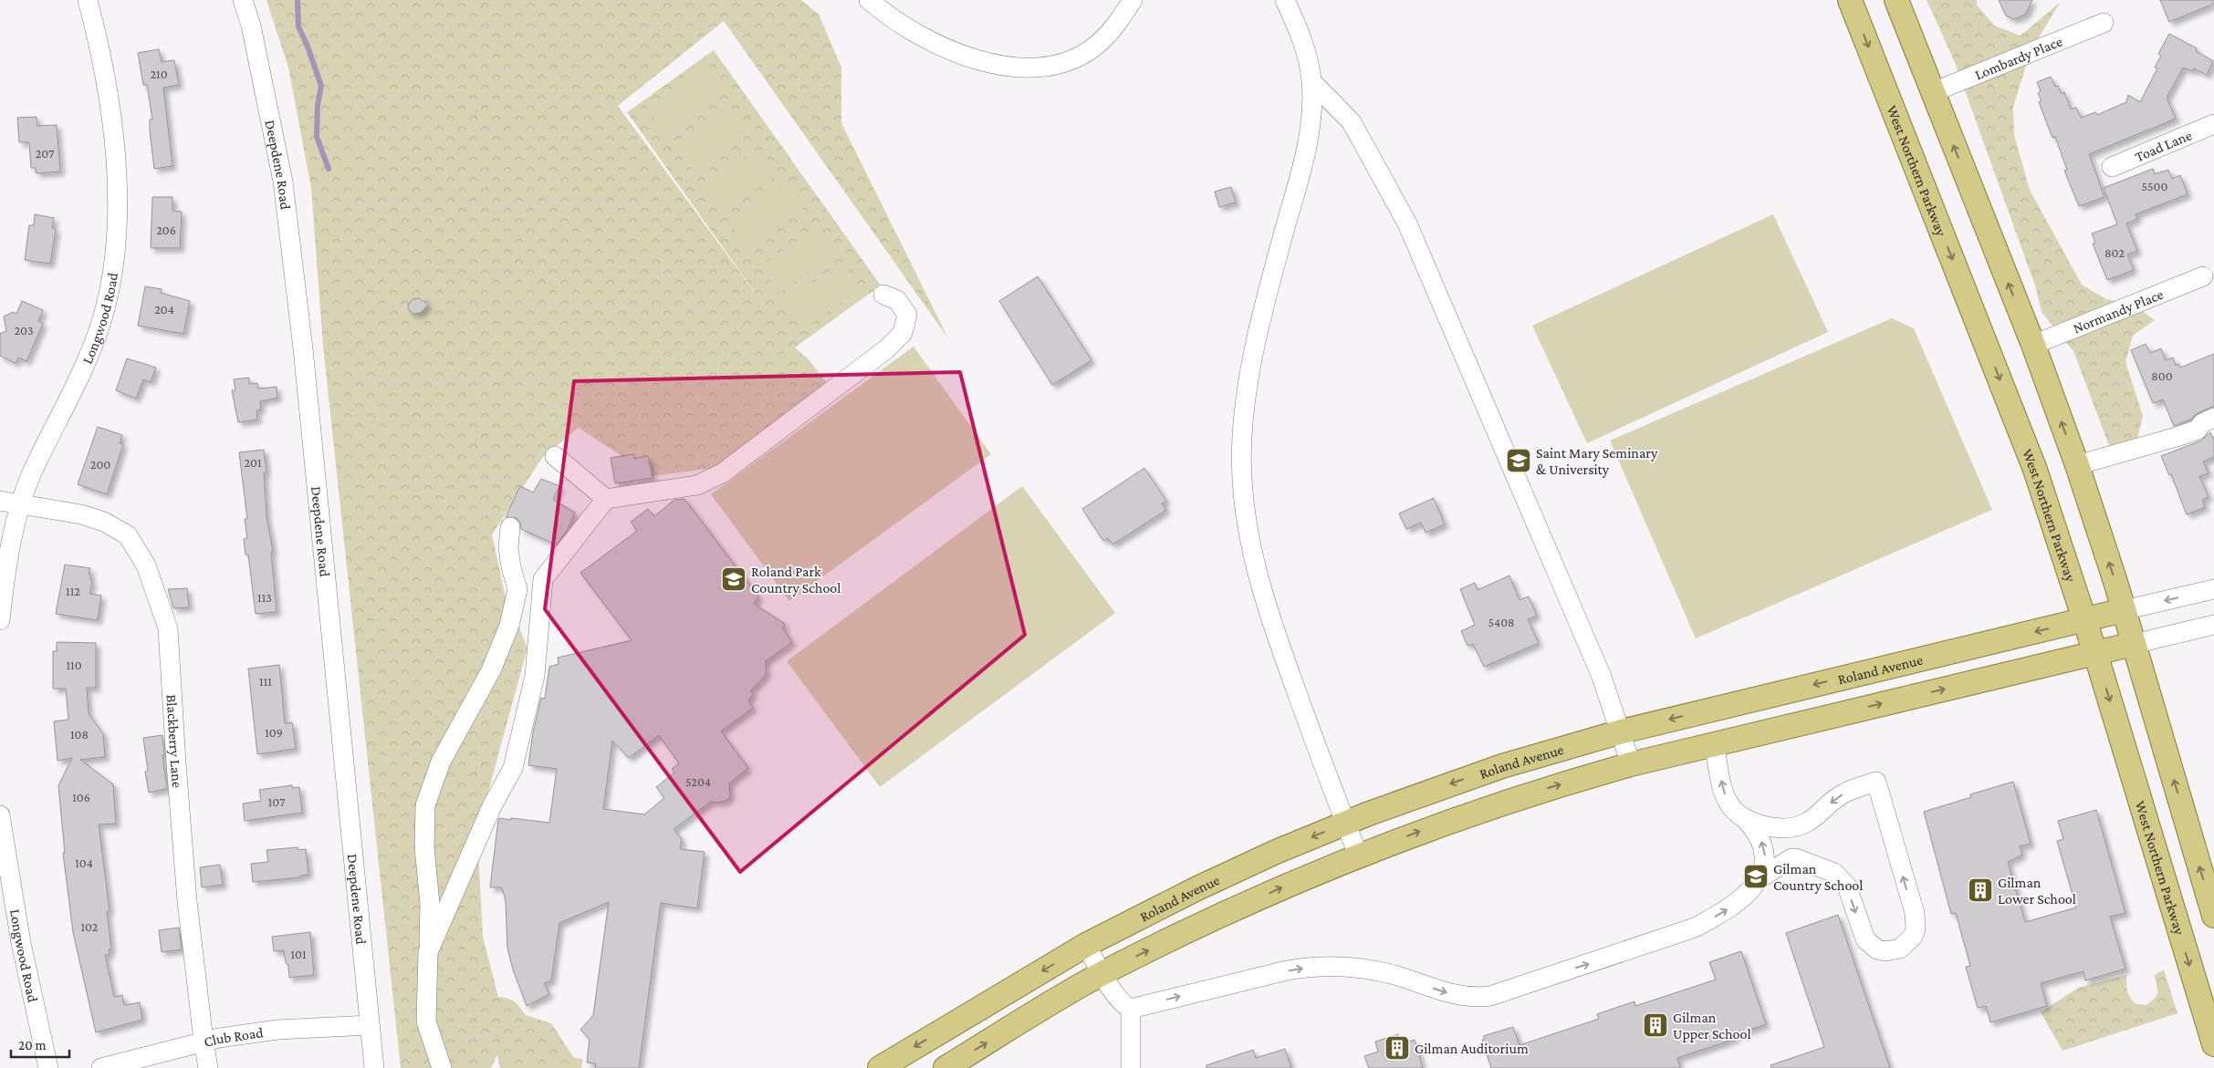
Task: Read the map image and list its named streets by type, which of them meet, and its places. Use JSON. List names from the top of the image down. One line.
{"streets":{"main road":["West Northern Parkway","Roland Avenue"],"street":["Lombardy Place","Toad Lane","Deepdene Road","Normandy Place","Longwood Road","Blackberry Lane","Club Road"]},"crossings":[["Deepdene Road","Club Road"],["West Northern Parkway","Roland Avenue"],["Longwood Road","Blackberry Lane"],["Blackberry Lane","Club Road"]],"places":{"school or university":["Saint Mary Seminary & University","Roland Park Country School","Gilman Country School"],"building":["Gilman Lower School","Gilman Upper School","Gilman Auditorium"]},"house_numbers":["210","207","5500","206","802","204","203","800","201","200","112","113","5408","110","111","109","108","5204","106","107","104","102","101"],"scale_bar":"20 m"}
